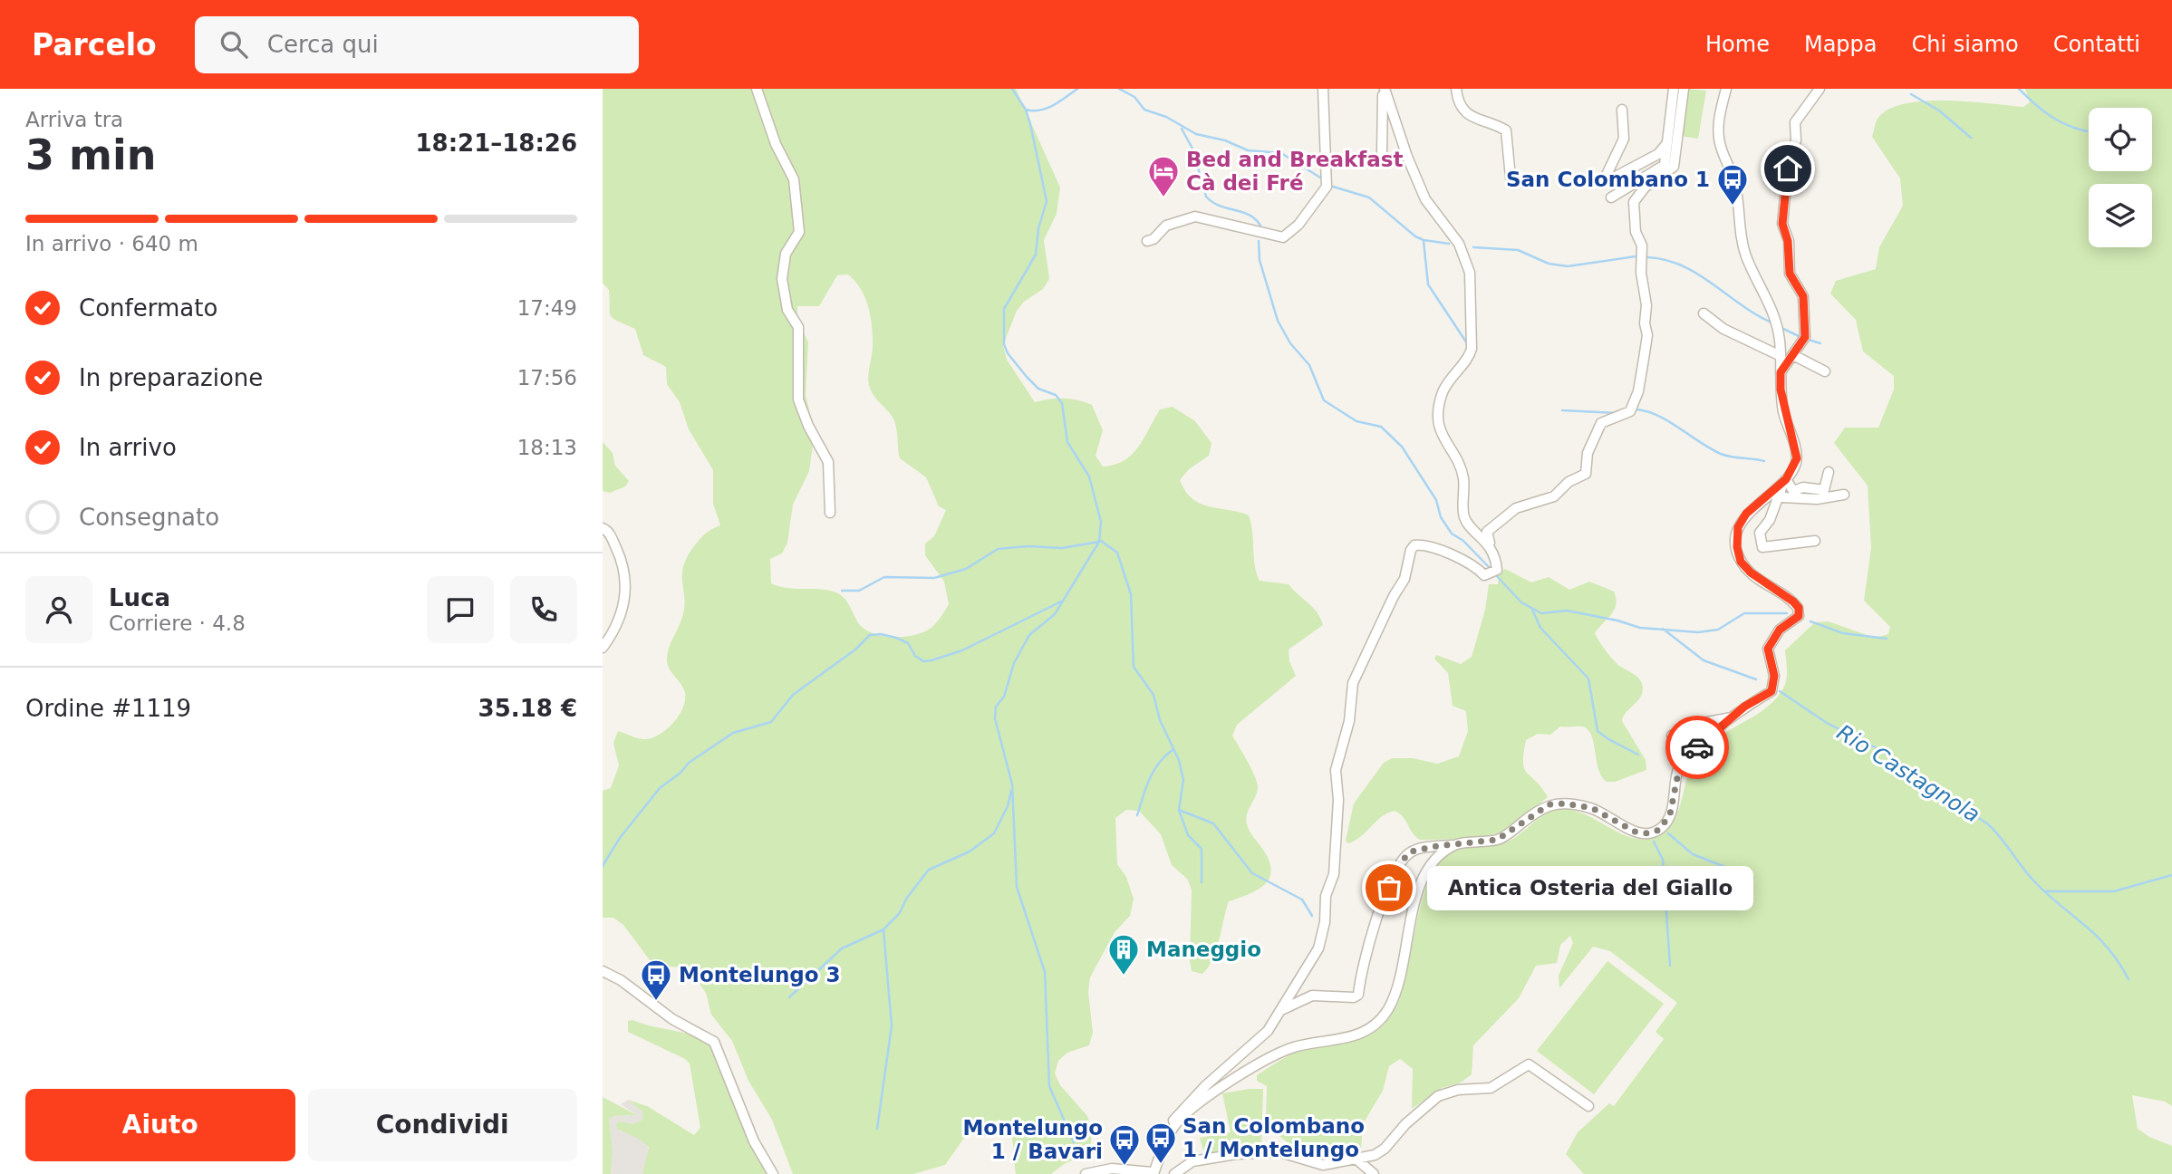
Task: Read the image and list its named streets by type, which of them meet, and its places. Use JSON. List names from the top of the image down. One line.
{"water":["Rio Castagnola"],"places":{"hotel":["Bed and Breakfast Cà dei Fré"],"bus stop":["San Colombano 1","Montelungo 3","San Colombano 1 / Montelungo","Montelungo 1 / Bavari"],"other":["Antica Osteria del Giallo"],"building":["Maneggio"]},"page":{"header":"Parcelo","search":"Cerca qui","nav":["Home","Mappa","Chi siamo","Contatti"],"heading":["3 min","Arriva tra","18:21–18:26"],"panel":["Luca","Corriere · 4.8","Ordine #1119","35.18 €"],"bar":"In arrivo · 640 m","list":[["Confermato","17:49"],["In preparazione","17:56"],["In arrivo","18:13"],"Consegnato"],"bubble":"Antica Osteria del Giallo","buttons":["Aiuto","Condividi"]}}
